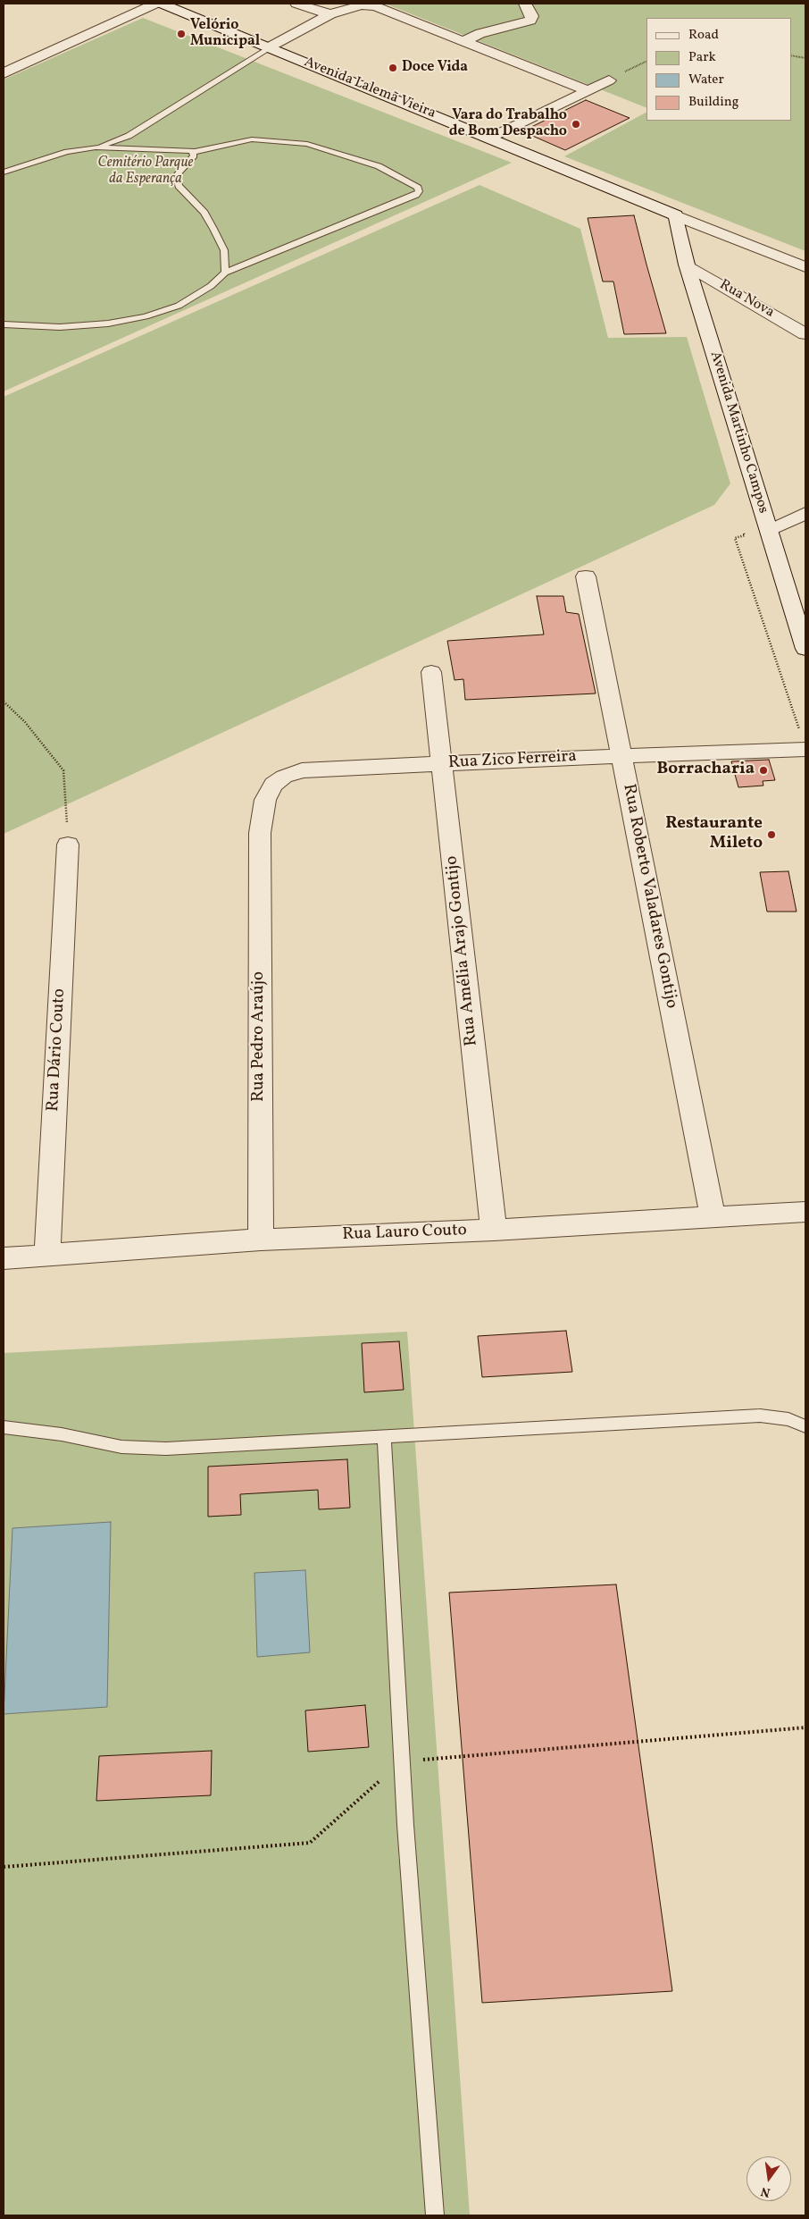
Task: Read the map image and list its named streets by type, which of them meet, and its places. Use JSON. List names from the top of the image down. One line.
{"streets":{"street":["Avenida Lalemã Vieira","Rua Nova","Avenida Martinho Campos","Rua Zico Ferreira","Rua Roberto Valadares Gontijo","Rua Amélia Arajo Gontijo","Rua Pedro Araújo","Rua Dário Couto","Rua Lauro Couto"]},"crossings":[["Avenida Lalemã Vieira","Avenida Martinho Campos"],["Rua Nova","Avenida Martinho Campos"],["Rua Zico Ferreira","Rua Roberto Valadares Gontijo"],["Rua Zico Ferreira","Rua Amélia Arajo Gontijo"],["Rua Zico Ferreira","Rua Pedro Araújo"],["Rua Roberto Valadares Gontijo","Rua Lauro Couto"],["Rua Amélia Arajo Gontijo","Rua Lauro Couto"],["Rua Pedro Araújo","Rua Lauro Couto"],["Rua Dário Couto","Rua Lauro Couto"]],"parks":["Cemitério Parque da Esperança"],"places":["Velório Municipal","Doce Vida","Vara do Trabalho de Bom Despacho","Borracharia","Restaurante Mileto"],"legend":["Road","Park","Water","Building"],"north":"bottom"}
